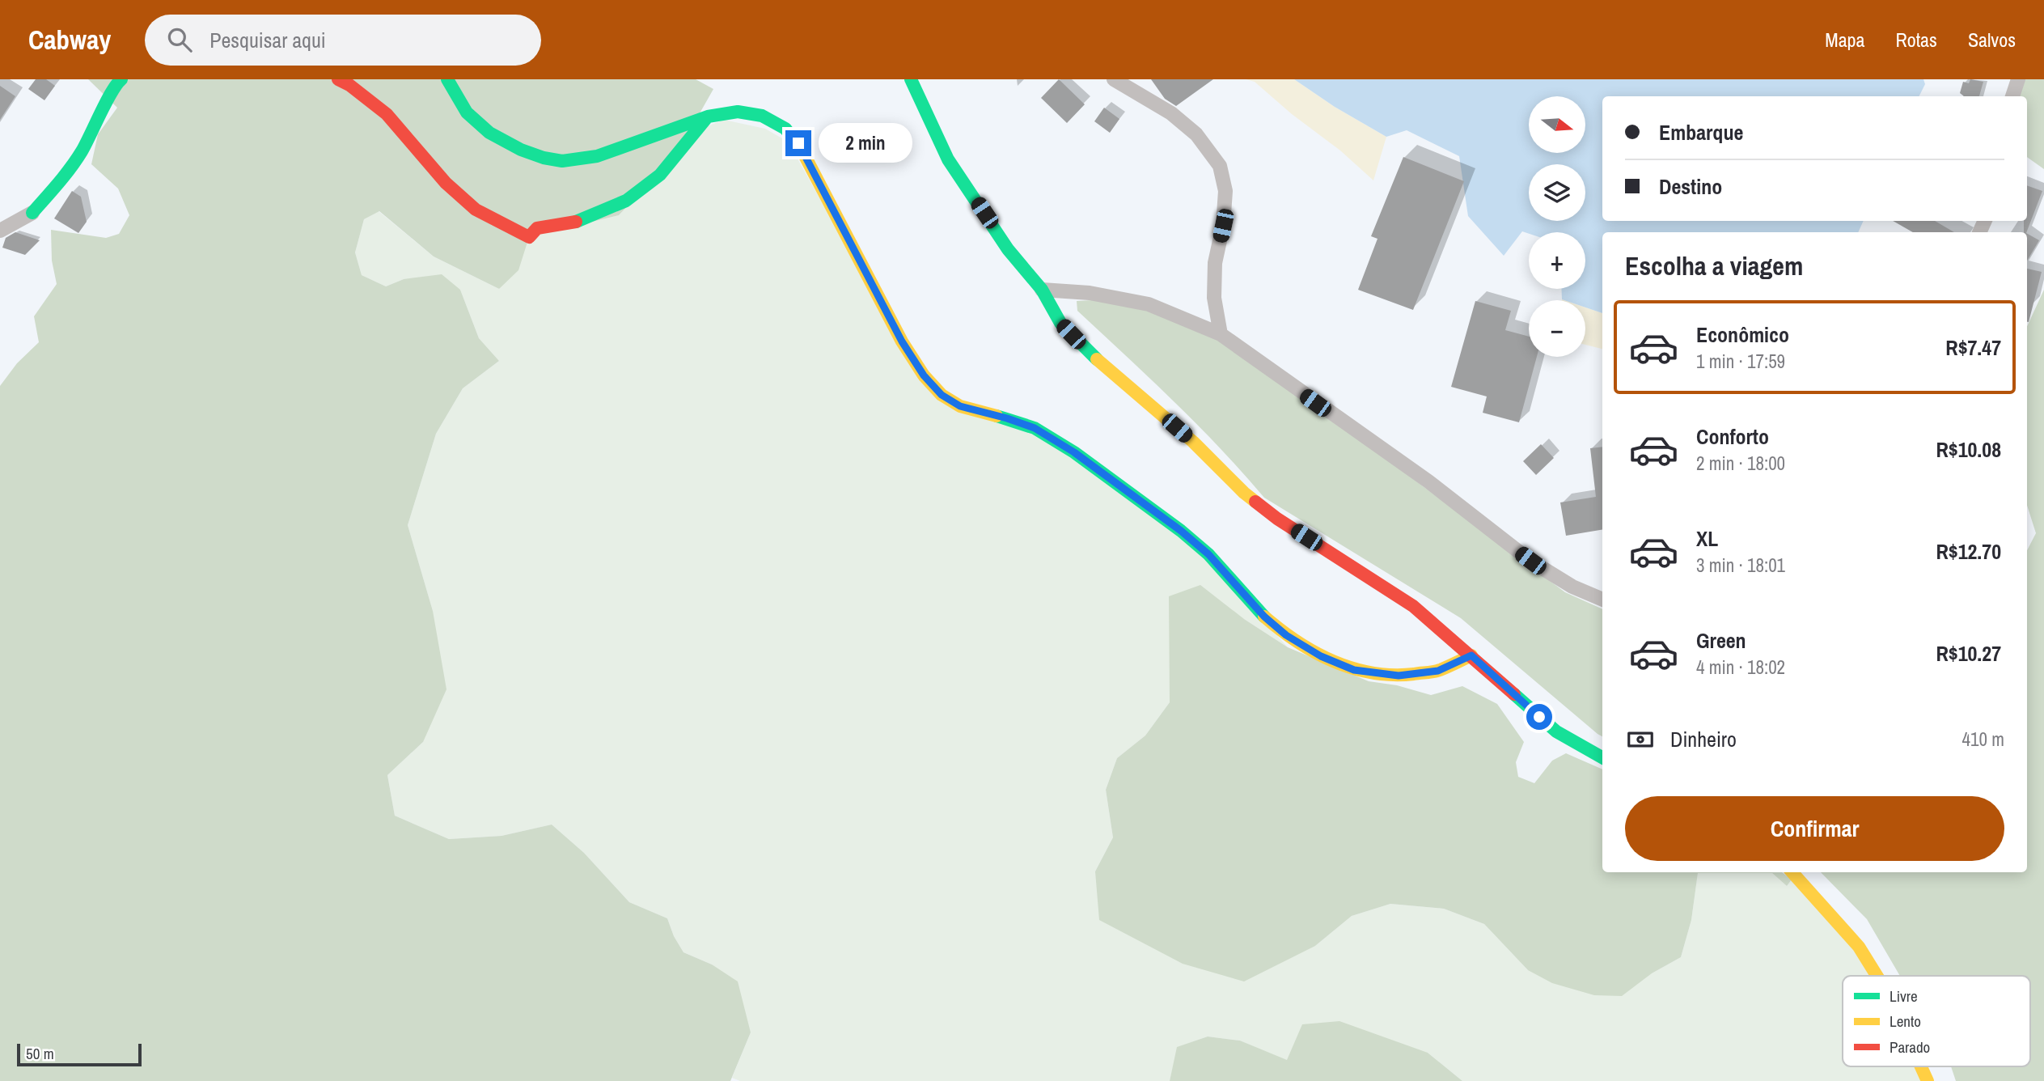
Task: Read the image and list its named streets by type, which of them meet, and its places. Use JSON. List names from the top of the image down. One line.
{"legend":["Livre","Lento","Parado"],"scale_bar":"50 m","north":"right","page":{"header":"Cabway","search":"Pesquisar aqui","nav":["Mapa","Rotas","Salvos"],"map_buttons":["+","−"],"banner":["Embarque","Destino"],"bubble":"2 min","heading":"Escolha a viagem","list":[{"name":"Econômico","note":"1 min · 17:59","value":"R$7.47"},{"name":"Conforto","note":"2 min · 18:00","value":"R$10.08"},{"name":"XL","note":"3 min · 18:01","value":"R$12.70"},{"name":"Green","note":"4 min · 18:02","value":"R$10.27"}],"pay":["Dinheiro","410 m"],"buttons":"Confirmar","scale":"50 m"}}
